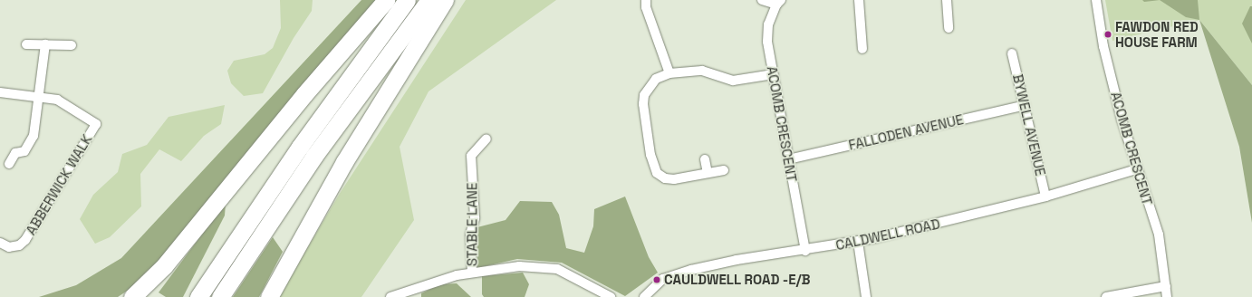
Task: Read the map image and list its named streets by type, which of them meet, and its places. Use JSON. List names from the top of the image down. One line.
{"streets":{"street":["ACOMB CRESCENT","BYWELL AVENUE","FALLODEN AVENUE","ABBERWICK WALK","STABLE LANE","CALDWELL ROAD"]},"crossings":[["ACOMB CRESCENT","FALLODEN AVENUE"],["ACOMB CRESCENT","CALDWELL ROAD"],["BYWELL AVENUE","FALLODEN AVENUE"],["BYWELL AVENUE","CALDWELL ROAD"]],"places":["FAWDON RED HOUSE FARM","CAULDWELL ROAD -E/B"]}
